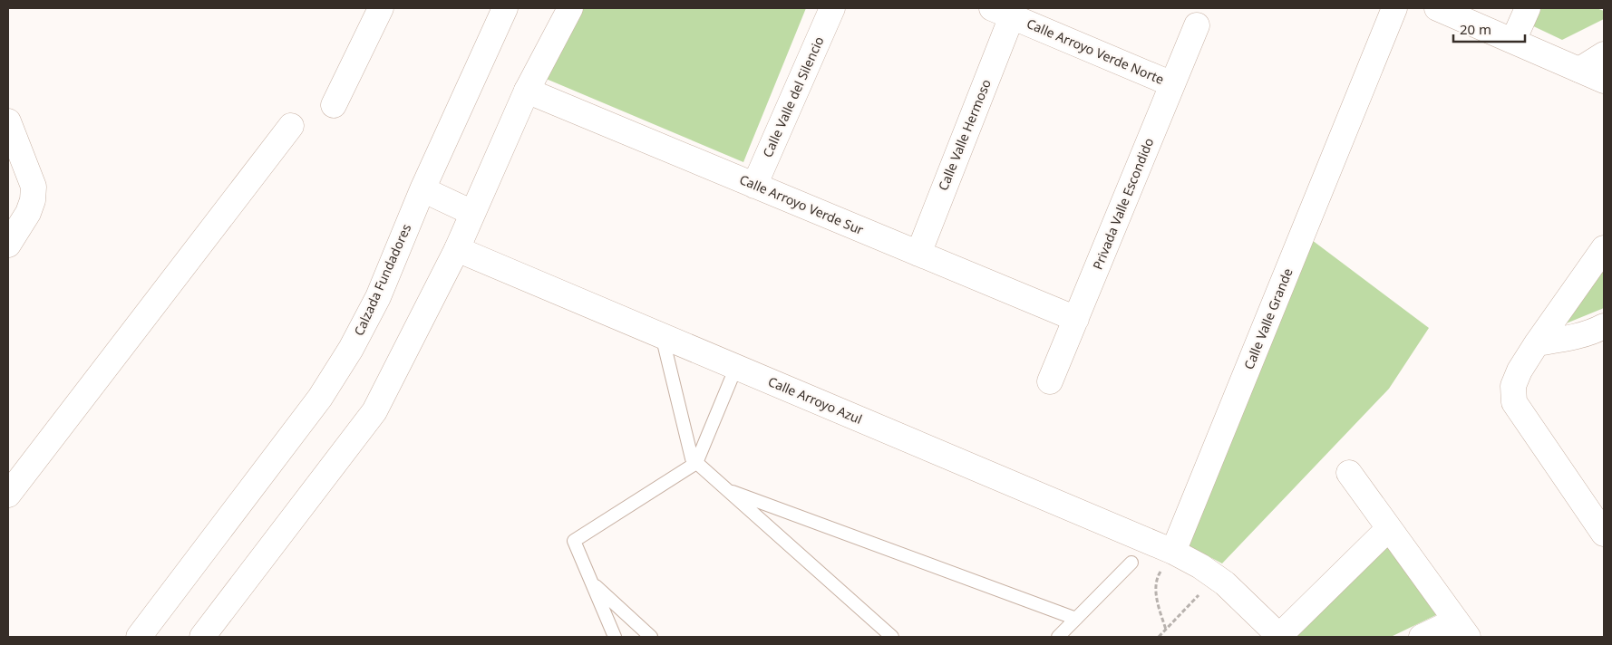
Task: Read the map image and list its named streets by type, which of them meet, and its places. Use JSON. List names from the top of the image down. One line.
{"streets":{"street":["Calle Arroyo Verde Norte","Calle Valle del Silencio","Calle Valle Hermoso","Privada Valle Escondido","Calle Arroyo Verde Sur","Calzada Fundadores","Calle Valle Grande","Calle Arroyo Azul"]},"crossings":[["Calle Arroyo Verde Norte","Calle Valle Hermoso"],["Calle Arroyo Verde Norte","Privada Valle Escondido"],["Calle Valle del Silencio","Calle Arroyo Verde Sur"],["Calle Valle Hermoso","Calle Arroyo Verde Sur"],["Privada Valle Escondido","Calle Arroyo Verde Sur"],["Calle Valle Grande","Calle Arroyo Azul"]],"scale_bar":"20 m"}
